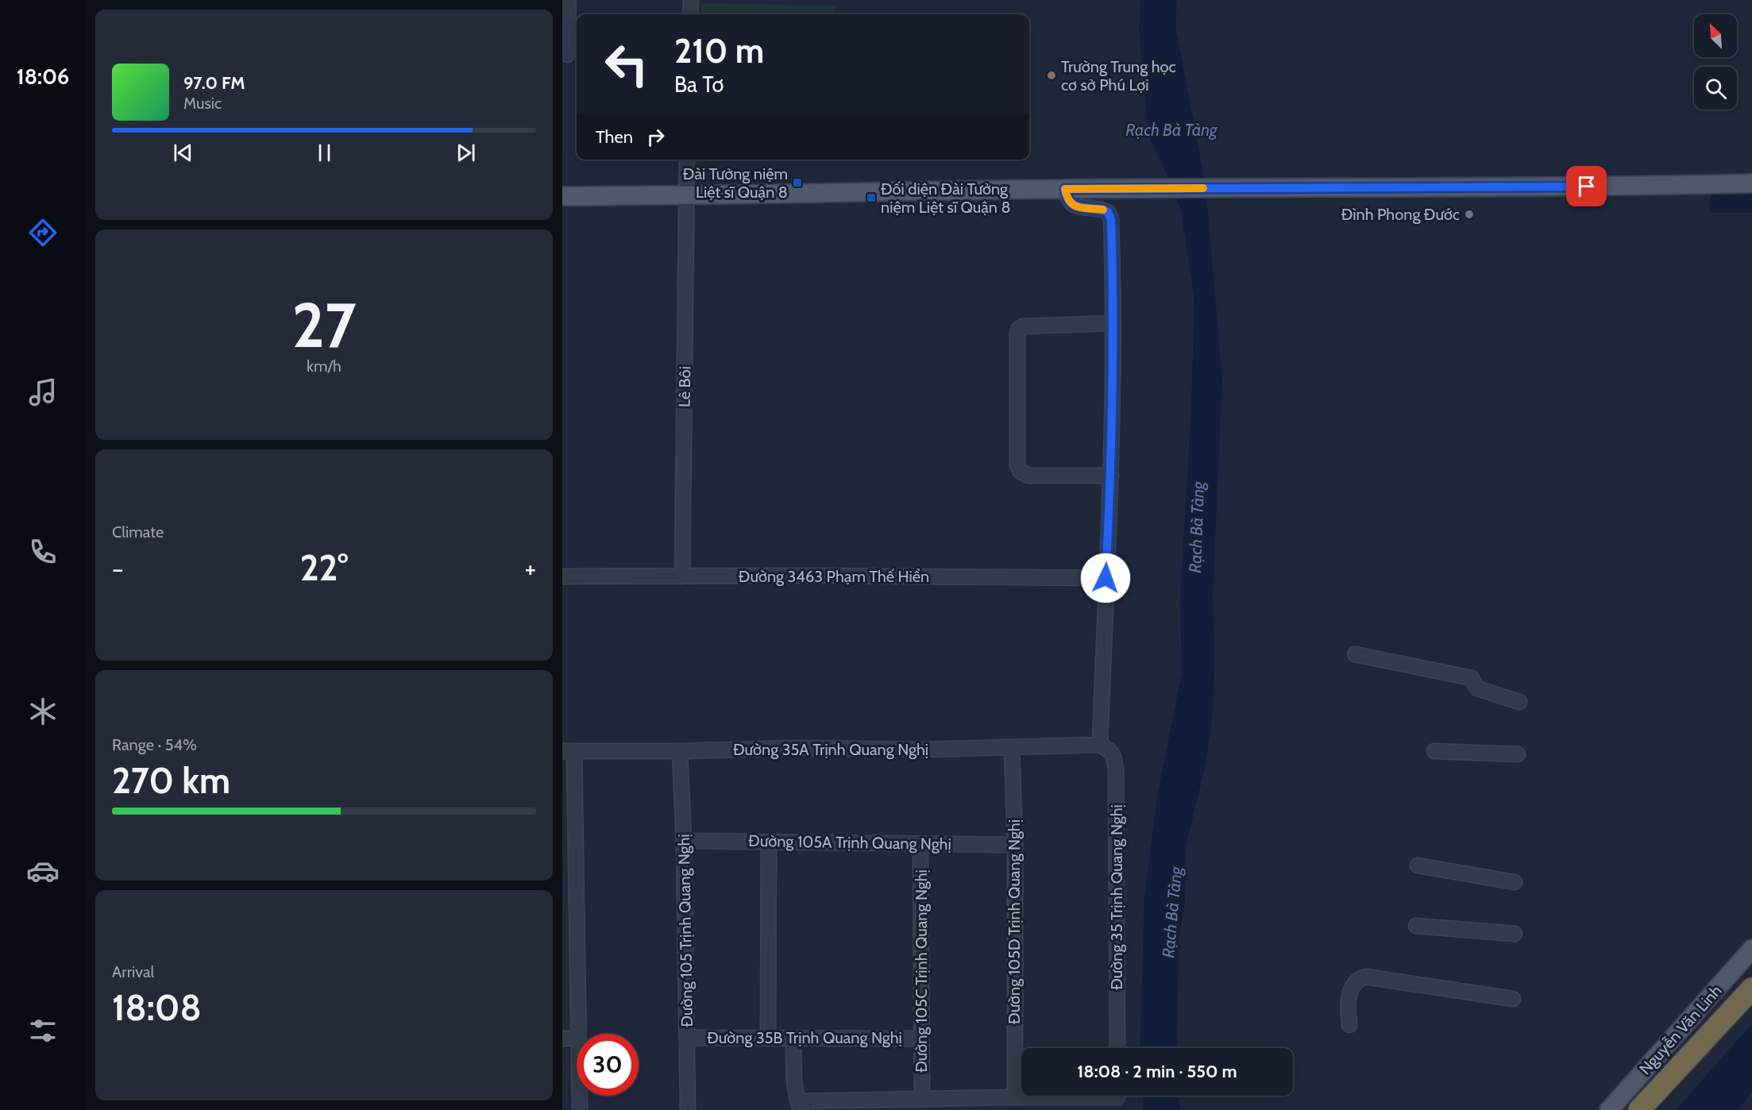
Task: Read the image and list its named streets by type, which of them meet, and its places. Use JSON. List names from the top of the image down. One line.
{"streets":{"highway":["Nguyễn Văn Linh"],"street":["Lê Bôi","Đường 3463 Phạm Thế Hiển","Đường 35A Trịnh Quang Nghị","Đường 105A Trịnh Quang Nghị","Đường 35 Trịnh Quang Nghị","Đường 105D Trịnh Quang Nghị","Đường 105 Trịnh Quang Nghị","Đường 105C Trịnh Quang Nghị","Đường 35B Trịnh Quang Nghị"]},"crossings":[["Lê Bôi","Đường 3463 Phạm Thế Hiển"],["Đường 35A Trịnh Quang Nghị","Đường 35 Trịnh Quang Nghị"],["Đường 35A Trịnh Quang Nghị","Đường 105D Trịnh Quang Nghị"],["Đường 35A Trịnh Quang Nghị","Đường 105 Trịnh Quang Nghị"],["Đường 105A Trịnh Quang Nghị","Đường 105D Trịnh Quang Nghị"],["Đường 105A Trịnh Quang Nghị","Đường 105 Trịnh Quang Nghị"],["Đường 105A Trịnh Quang Nghị","Đường 105C Trịnh Quang Nghị"],["Đường 105 Trịnh Quang Nghị","Đường 35B Trịnh Quang Nghị"],["Đường 105C Trịnh Quang Nghị","Đường 35B Trịnh Quang Nghị"]],"water":["Rạch Bà Tàng"],"places":{"other":["Trường Trung học cơ sở Phú Lợi","Đình Phong Đước"],"transit":["Đài Tưởng niệm Liệt sĩ Quận 8","Đối diện Đài Tưởng niệm Liệt sĩ Quận 8"]},"north":"top left","page":{"tabs":"18:06","turn":["210 m","Ba Tơ"],"song":["97.0 FM","Music"],"then":"Then","tile":[["27","km/h"],"Climate",["Range · 54%","270 km"],["Arrival","18:08"]],"heat":["−","22°","+"],"limit":"30","trip":"18:08 · 2 min · 550 m"}}
